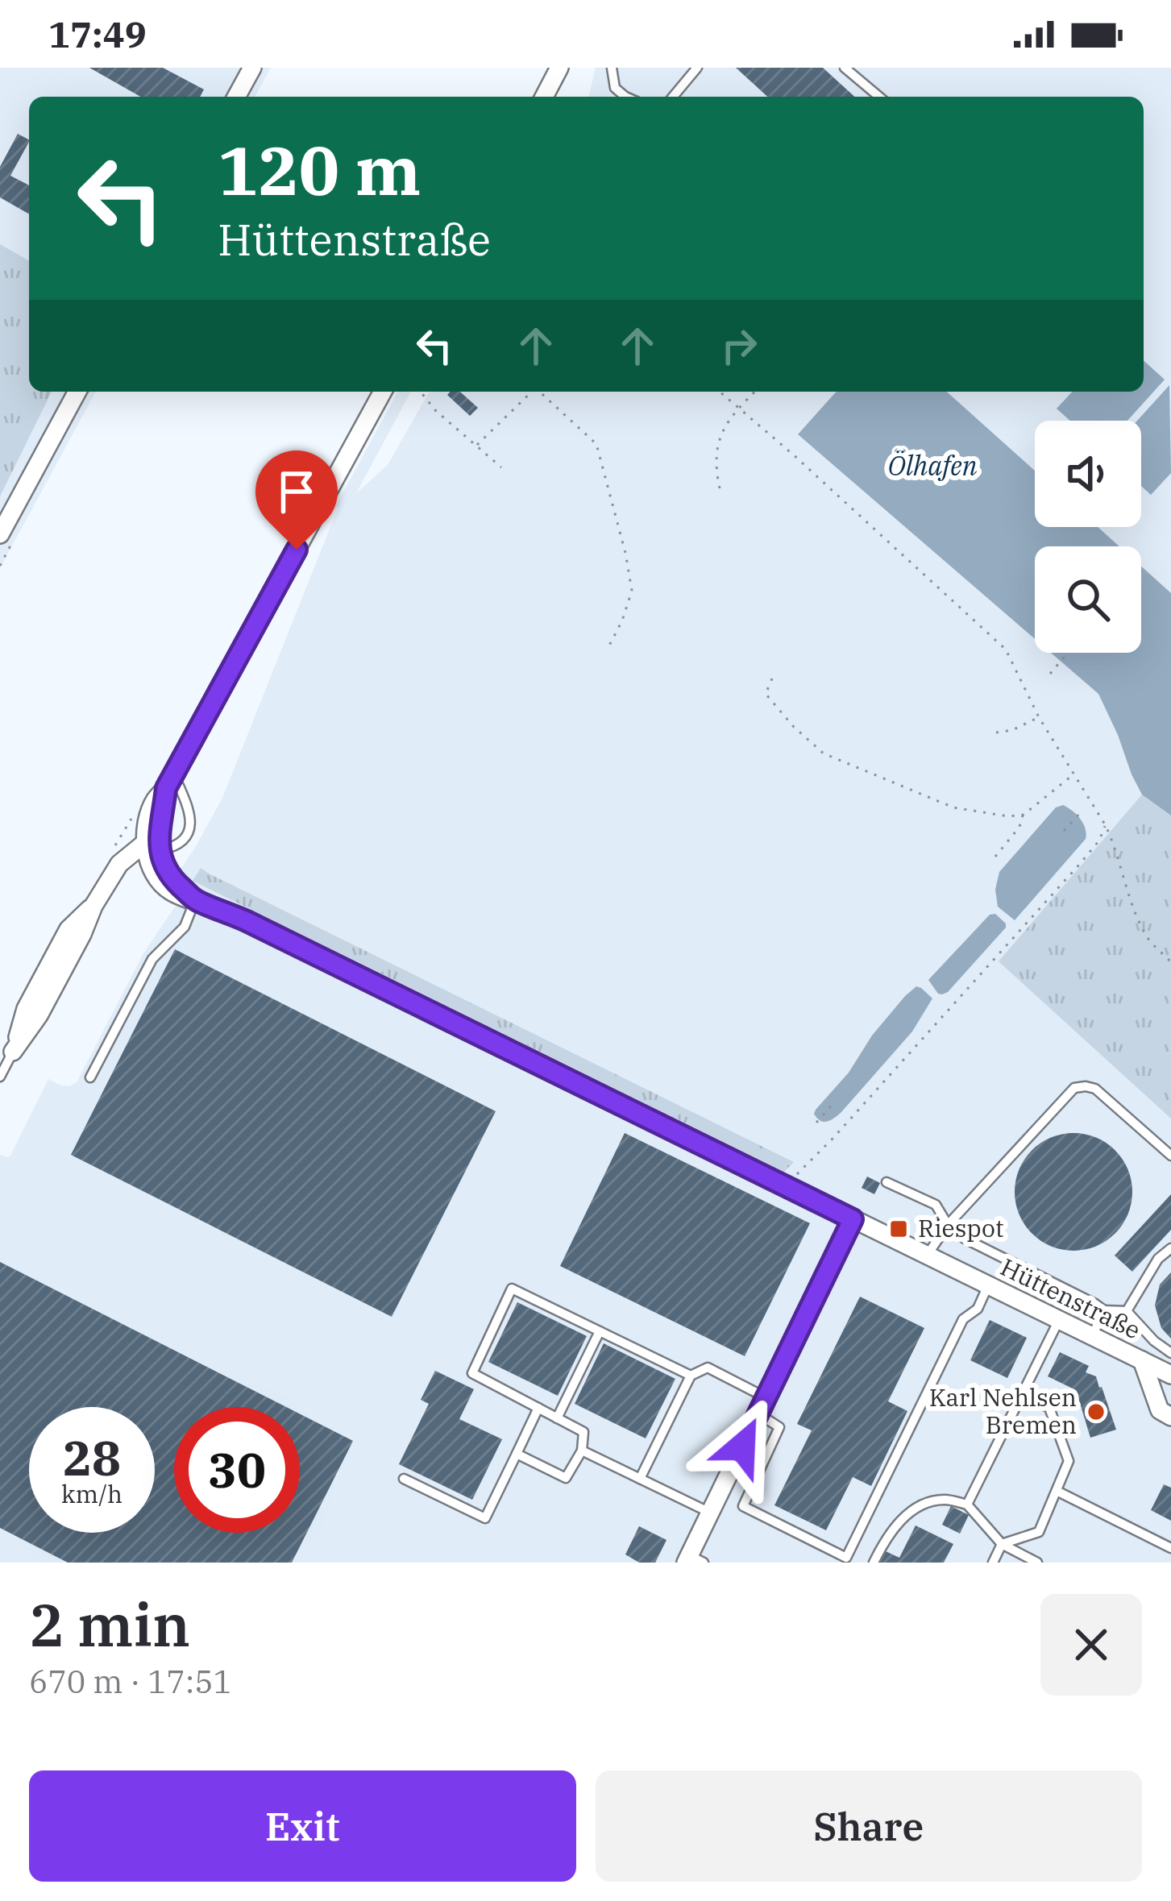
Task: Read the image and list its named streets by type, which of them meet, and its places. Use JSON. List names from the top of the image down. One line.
{"streets":{"street":["Hüttenstraße"]},"water":["Ölhafen"],"places":{"transit":["Riespot"],"other":["Karl Nehlsen Bremen"]},"page":{"status":"17:49","turn":["120 m","Hüttenstraße"],"speed":"28 km/h","limit":"30","heading":["2 min","670 m · 17:51"],"buttons":["Exit","Share"]}}
